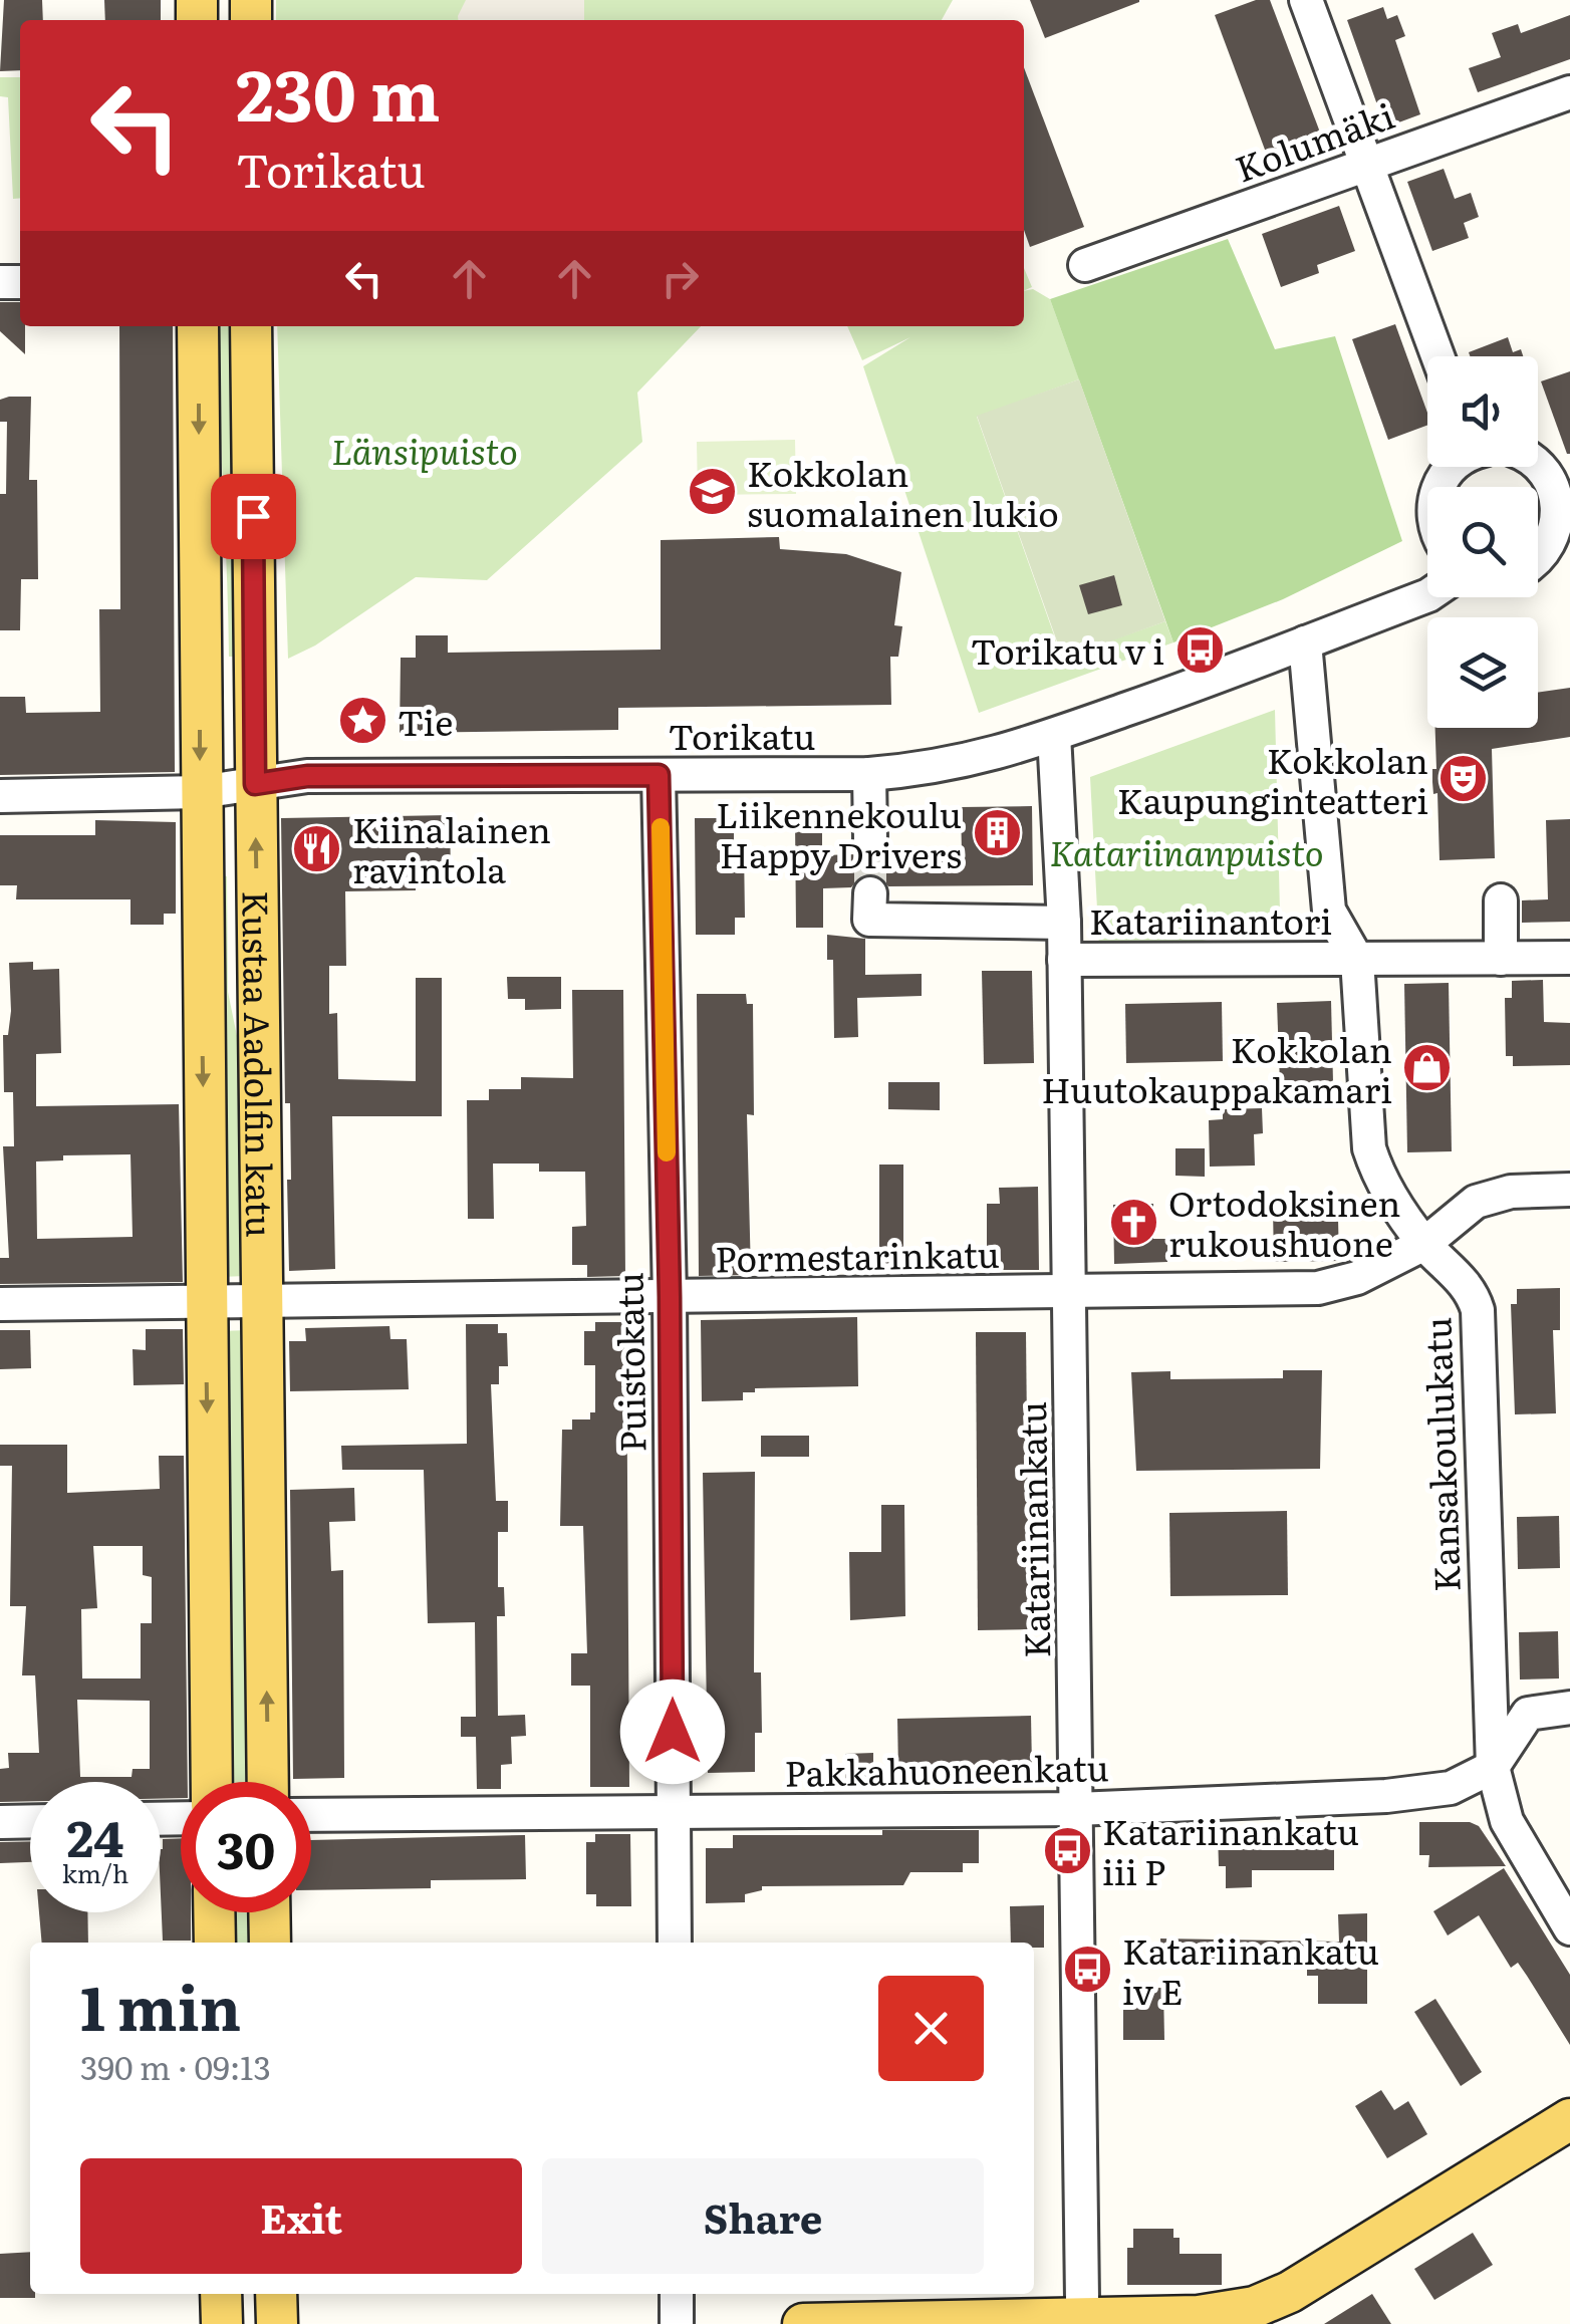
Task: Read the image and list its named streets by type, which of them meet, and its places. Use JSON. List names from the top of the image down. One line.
{"streets":{"main road":["Kustaa Aadolfin katu"],"street":["Kolumäki","Torikatu","Katariinantori","Pormestarinkatu","Puistokatu","Kansakoulukatu","Katariinankatu","Pakkahuoneenkatu"]},"crossings":[["Torikatu","Kustaa Aadolfin katu"],["Torikatu","Puistokatu"],["Torikatu","Kansakoulukatu"],["Torikatu","Katariinankatu"],["Katariinantori","Kansakoulukatu"],["Katariinantori","Katariinankatu"],["Kustaa Aadolfin katu","Pormestarinkatu"],["Pormestarinkatu","Puistokatu"],["Pormestarinkatu","Kansakoulukatu"],["Pormestarinkatu","Katariinankatu"],["Puistokatu","Pakkahuoneenkatu"],["Kansakoulukatu","Pakkahuoneenkatu"],["Katariinankatu","Pakkahuoneenkatu"]],"parks":["Länsipuisto","Katariinanpuisto"],"places":{"school or university":["Kokkolan suomalainen lukio"],"bus stop":["Torikatu v i","Katariinankatu iii P","Katariinankatu iv E"],"place":["Tie"],"theatre":["Kokkolan Kaupunginteatteri"],"building":["Liikennekoulu Happy Drivers"],"restaurant":["Kiinalainen ravintola"],"shop":["Kokkolan Huutokauppakamari"],"church":["Ortodoksinen rukoushuone"]},"page":{"turn":["230 m","Torikatu"],"speed":"24 km/h","limit":"30","heading":["1 min","390 m · 09:13"],"buttons":["Exit","Share"]}}
